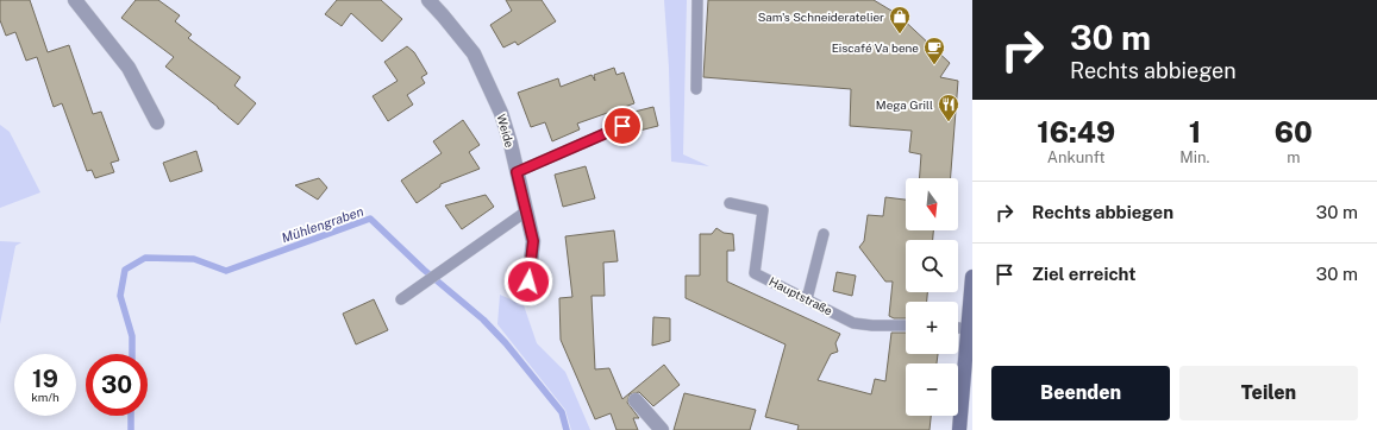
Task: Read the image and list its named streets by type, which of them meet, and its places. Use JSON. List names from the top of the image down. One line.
{"streets":{"street":["Weide"],"lane":["Hauptstraße"]},"water":["Mühlengraben"],"places":{"shop":["Sam's Schneideratelier"],"cafe":["Eiscafé Va bene"],"restaurant":["Mega Grill"]},"north":"bottom","page":{"turn":["30 m","Rechts abbiegen"],"eta":["16:49","Ankunft","1","Min.","60","m"],"map_buttons":["+","−"],"list":[{"name":"Rechts abbiegen","value":"30 m"},{"name":"Ziel erreicht","value":"30 m"}],"speed":"19 km/h","limit":"30","buttons":["Beenden","Teilen"]}}
